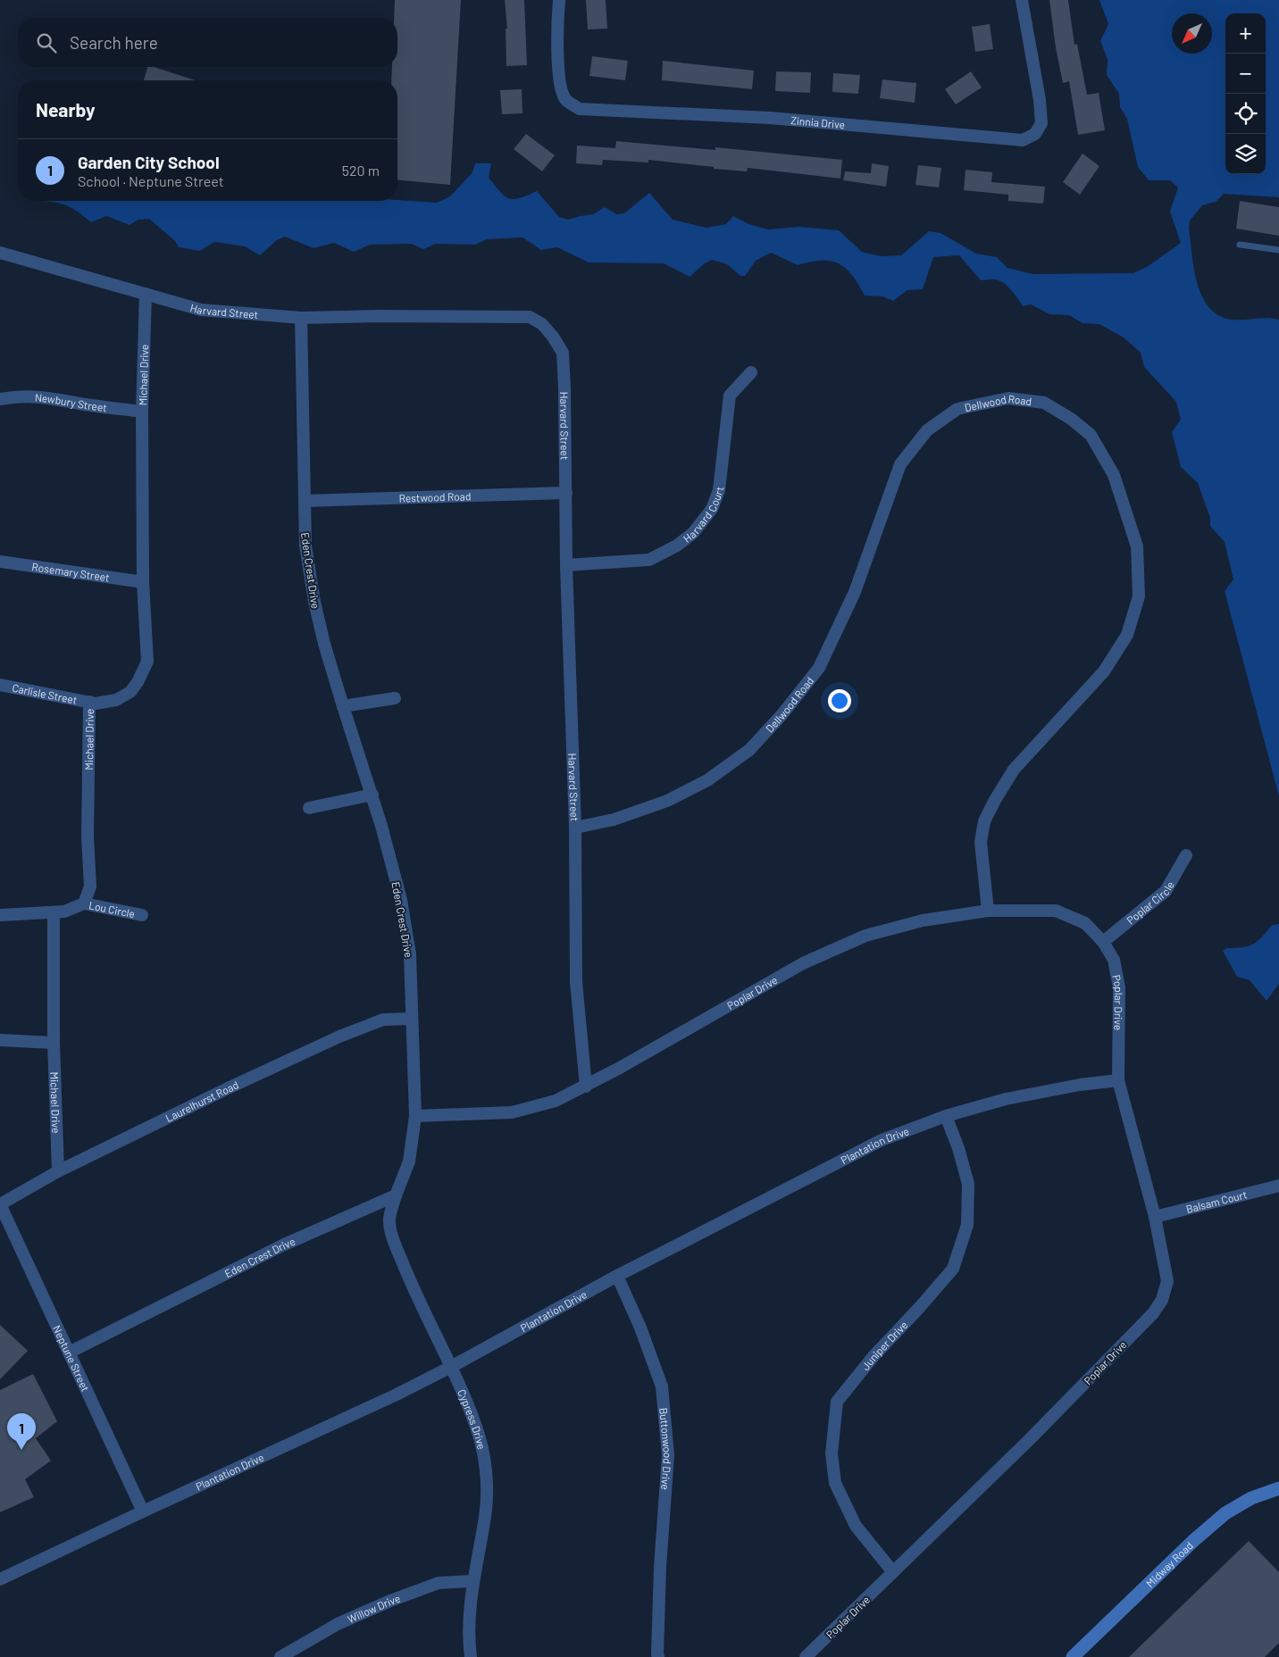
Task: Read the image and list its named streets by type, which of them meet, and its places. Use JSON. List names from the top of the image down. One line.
{"streets":{"street":["Zinnia Drive","Harvard Street","Michael Drive","Newbury Street","Dellwood Road","Restwood Road","Harvard Court","Eden Crest Drive","Rosemary Street","Carlisle Street","Poplar Circle","Lou Circle","Poplar Drive","Laurelhurst Road","Plantation Drive","Balsam Court","Juniper Drive","Neptune Street","Cypress Drive","Buttonwood Drive","Midway Road","Willow Drive"]},"crossings":[["Harvard Street","Michael Drive"],["Harvard Street","Dellwood Road"],["Harvard Street","Restwood Road"],["Harvard Street","Harvard Court"],["Harvard Street","Eden Crest Drive"],["Harvard Street","Poplar Drive"],["Michael Drive","Newbury Street"],["Michael Drive","Rosemary Street"],["Michael Drive","Carlisle Street"],["Michael Drive","Lou Circle"],["Michael Drive","Laurelhurst Road"],["Dellwood Road","Poplar Drive"],["Restwood Road","Eden Crest Drive"],["Eden Crest Drive","Poplar Drive"],["Eden Crest Drive","Laurelhurst Road"],["Eden Crest Drive","Neptune Street"],["Eden Crest Drive","Cypress Drive"],["Poplar Circle","Poplar Drive"],["Poplar Drive","Plantation Drive"],["Poplar Drive","Balsam Court"],["Poplar Drive","Juniper Drive"],["Laurelhurst Road","Neptune Street"],["Plantation Drive","Juniper Drive"],["Plantation Drive","Neptune Street"],["Plantation Drive","Cypress Drive"],["Plantation Drive","Buttonwood Drive"],["Cypress Drive","Willow Drive"]],"north":"bottom left","page":{"map_buttons":["+","−"],"search":"Search here","heading":"Nearby","list":[{"mark":"1","name":"Garden City School","note":"School · Neptune Street","value":"520 m"}],"pins":"1"}}
